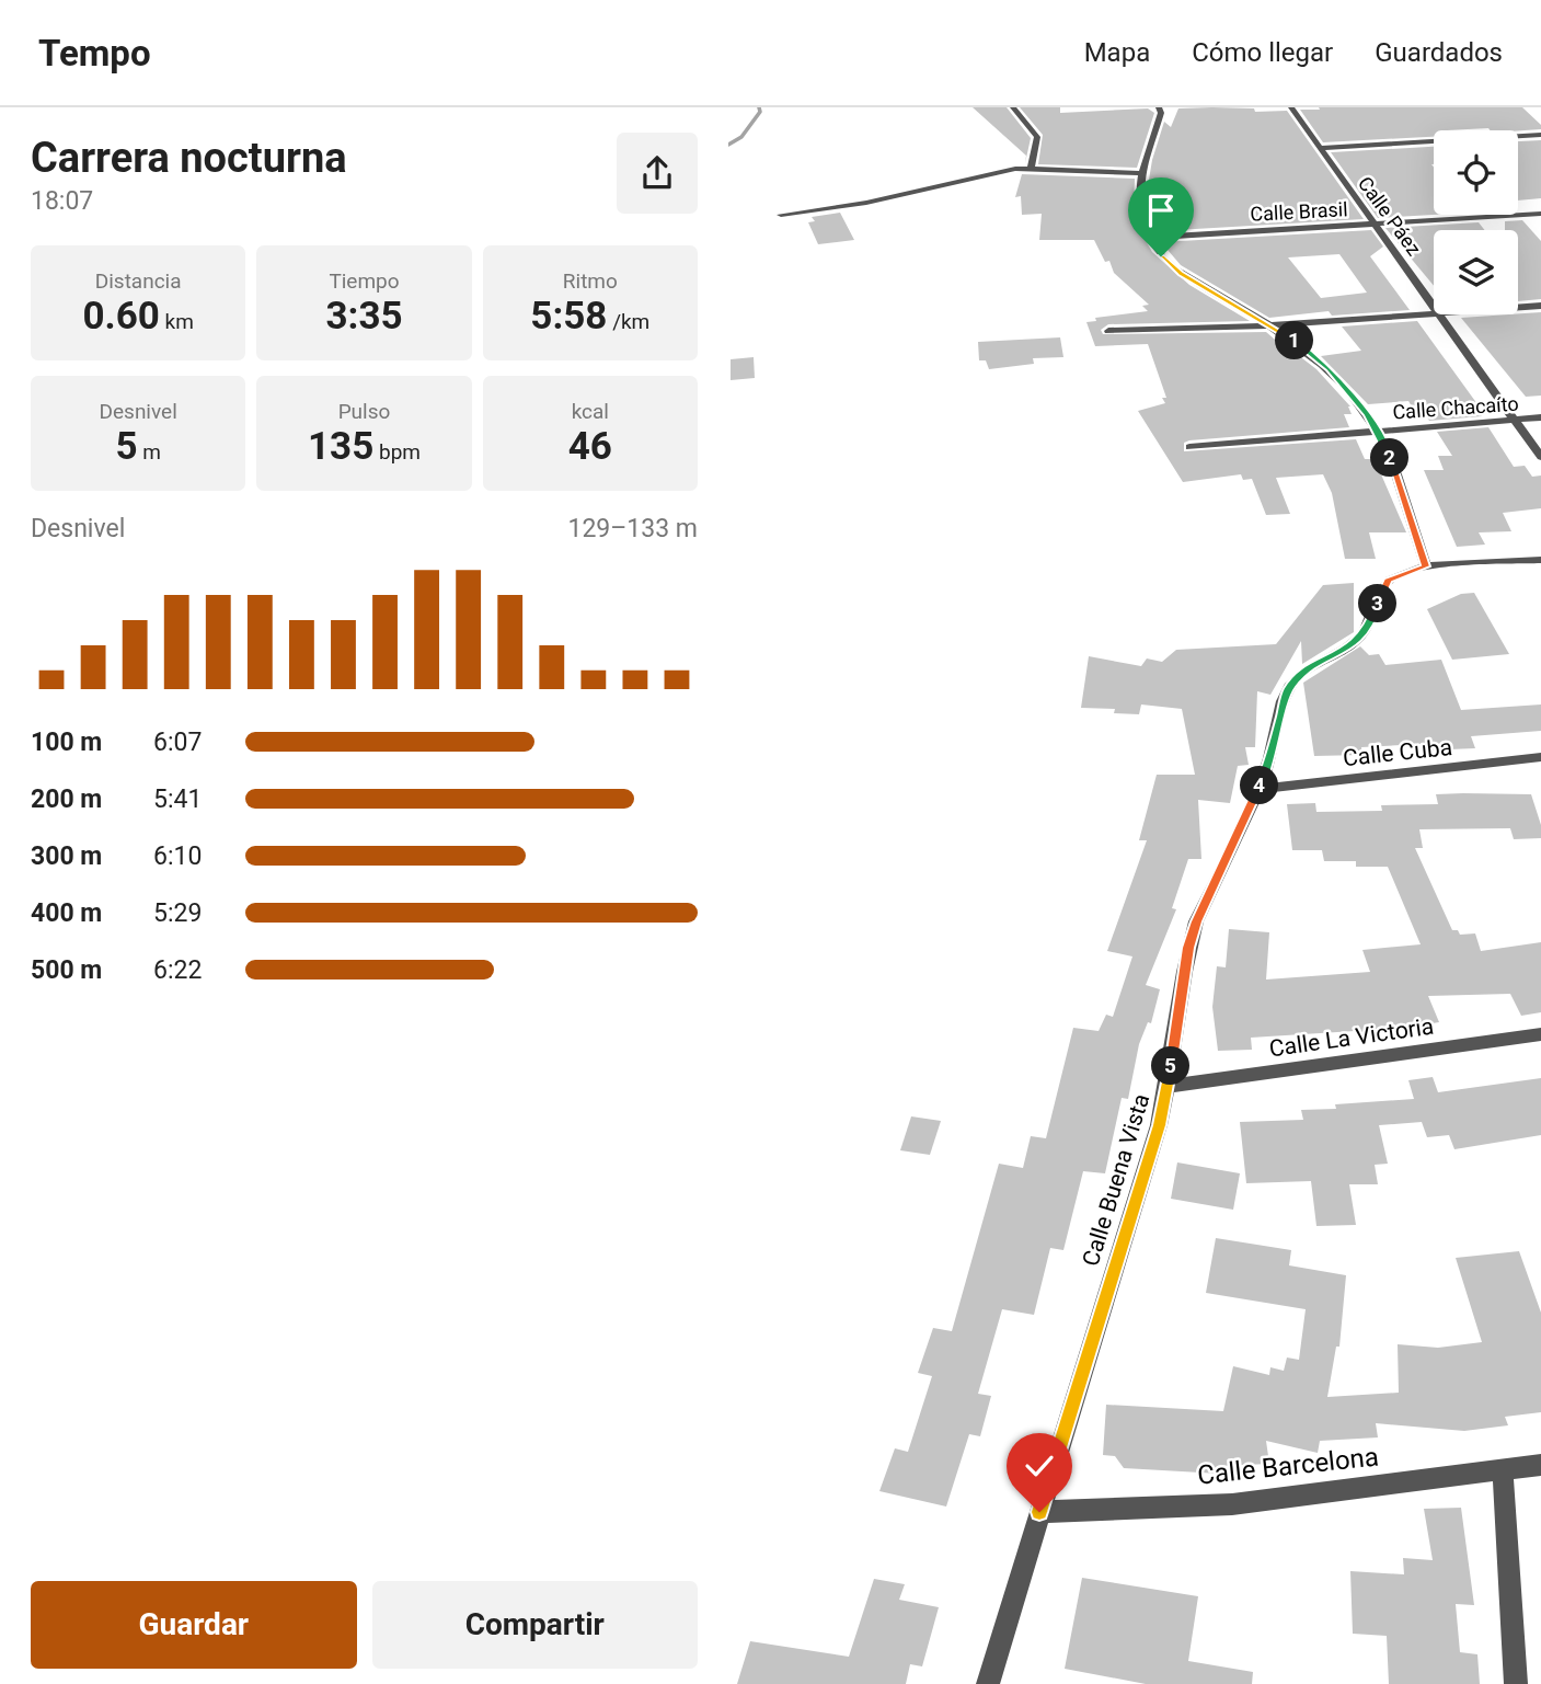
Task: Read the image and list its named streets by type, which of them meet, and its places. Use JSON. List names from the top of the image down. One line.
{"streets":{"street":["Calle Brasil","Calle Páez","Calle Chacaíto","Calle Cuba","Calle La Victoria","Calle Buena Vista","Calle Barcelona"]},"crossings":[["Calle Brasil","Calle Páez"],["Calle Páez","Calle Chacaíto"],["Calle Cuba","Calle Buena Vista"],["Calle La Victoria","Calle Buena Vista"],["Calle Buena Vista","Calle Barcelona"]],"page":{"header":"Tempo","nav":["Mapa","Cómo llegar","Guardados"],"heading":["Carrera nocturna","18:07"],"stats":[["Distancia","0.60 km"],["Tiempo","3:35"],["Ritmo","5:58 /km"],["Desnivel","5 m"],["Pulso","135 bpm"],["kcal","46"]],"pins":["1","2","3","4","5"],"chart":["Desnivel","129–133 m"],"list":[{"name":"100 m","note":"6:07"},{"name":"200 m","note":"5:41"},{"name":"300 m","note":"6:10"},{"name":"400 m","note":"5:29"},{"name":"500 m","note":"6:22"}],"buttons":["Guardar","Compartir"]}}
